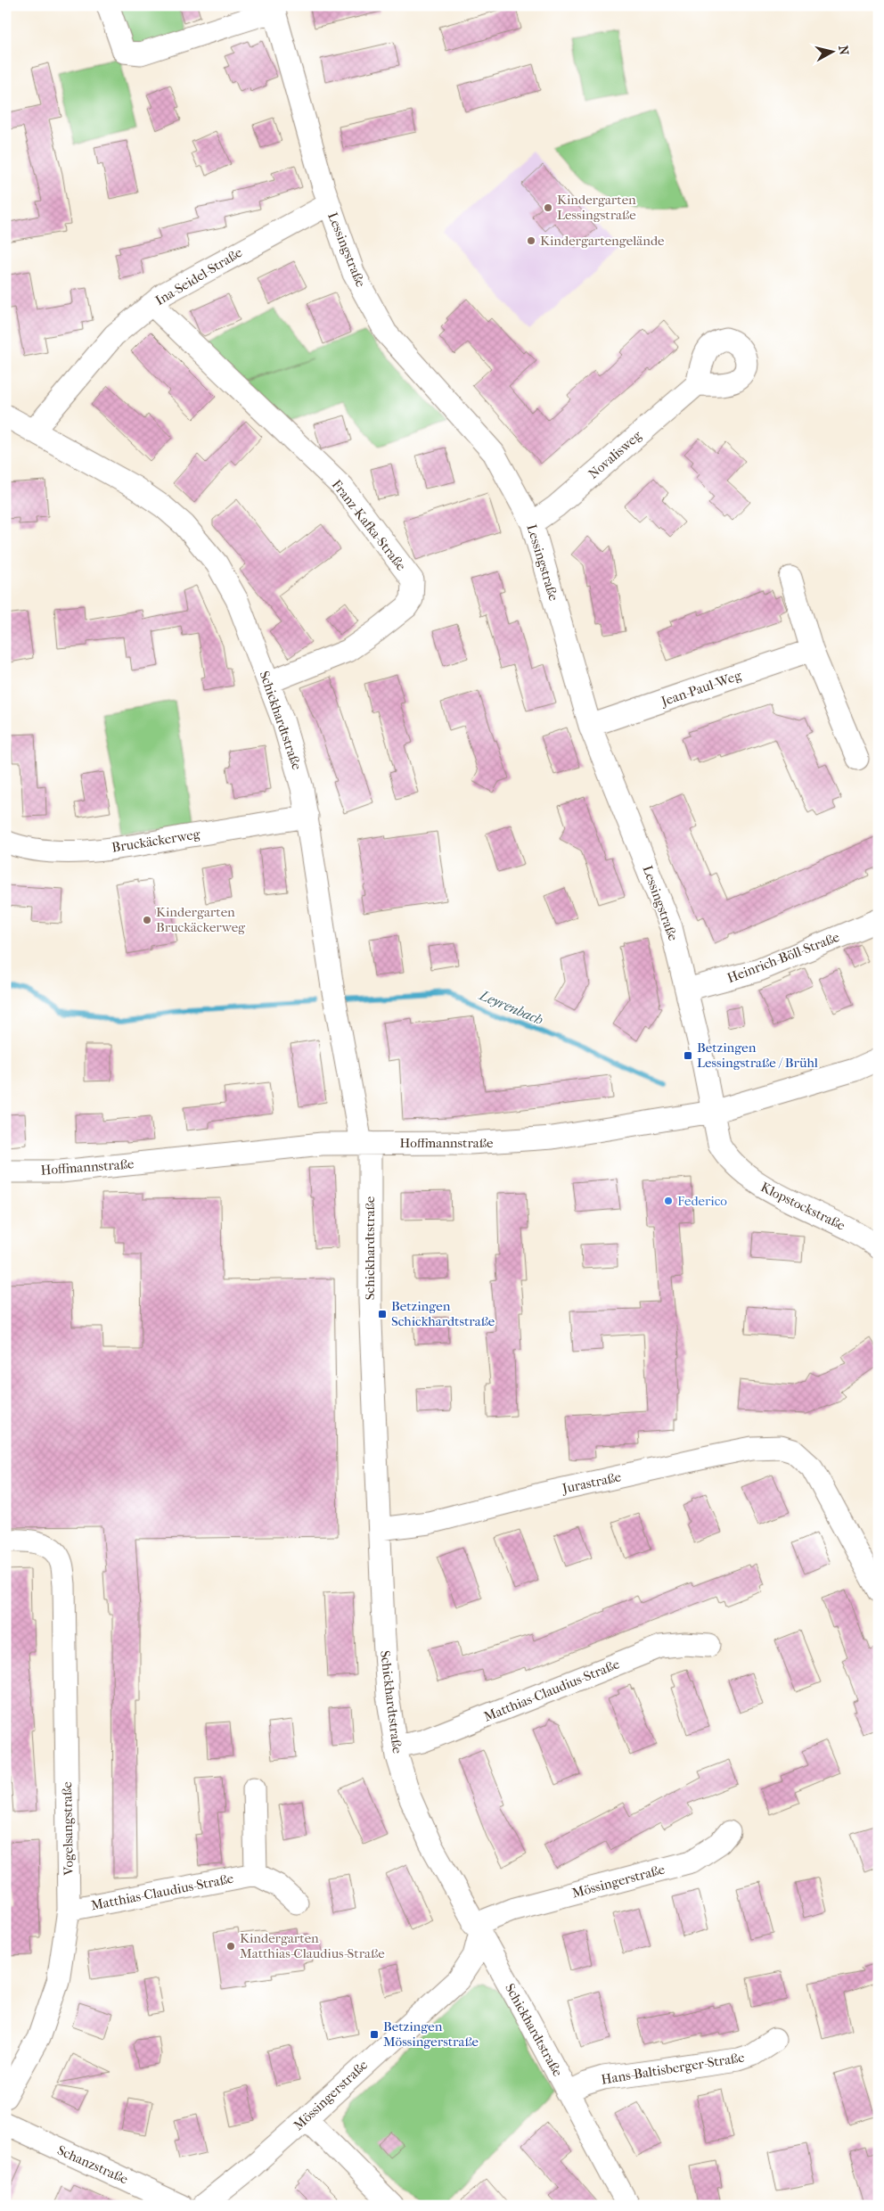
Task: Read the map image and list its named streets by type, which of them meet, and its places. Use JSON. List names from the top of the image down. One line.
{"streets":{"street":["Lessingstraße","Ina-Seidel-Straße","Novalisweg","Franz-Kafka-Straße","Jean-Paul-Weg","Schickhardtstraße","Bruckäckerweg","Heinrich-Böll-Straße","Hoffmannstraße","Klopstockstraße","Jurastraße","Matthias-Claudius-Straße","Vogelsangstraße","Mössingerstraße","Hans-Baltisberger-Straße","Schanzstraße"]},"crossings":[["Lessingstraße","Ina-Seidel-Straße"],["Lessingstraße","Novalisweg"],["Lessingstraße","Jean-Paul-Weg"],["Lessingstraße","Heinrich-Böll-Straße"],["Lessingstraße","Hoffmannstraße"],["Lessingstraße","Klopstockstraße"],["Ina-Seidel-Straße","Franz-Kafka-Straße"],["Ina-Seidel-Straße","Schickhardtstraße"],["Franz-Kafka-Straße","Schickhardtstraße"],["Schickhardtstraße","Bruckäckerweg"],["Schickhardtstraße","Hoffmannstraße"],["Schickhardtstraße","Jurastraße"],["Schickhardtstraße","Matthias-Claudius-Straße"],["Schickhardtstraße","Mössingerstraße"],["Schickhardtstraße","Hans-Baltisberger-Straße"],["Hoffmannstraße","Klopstockstraße"],["Matthias-Claudius-Straße","Vogelsangstraße"]],"water":["Leyrenbach"],"places":{"other":["Kindergarten Lessingstraße","Kindergartengelände","Kindergarten Bruckäckerweg","Federico","Kindergarten Matthias-Claudius-Straße"],"transit":["Betzingen Lessingstraße / Brühl","Betzingen Schickhardtstraße","Betzingen Mössingerstraße"]},"north":"right"}
